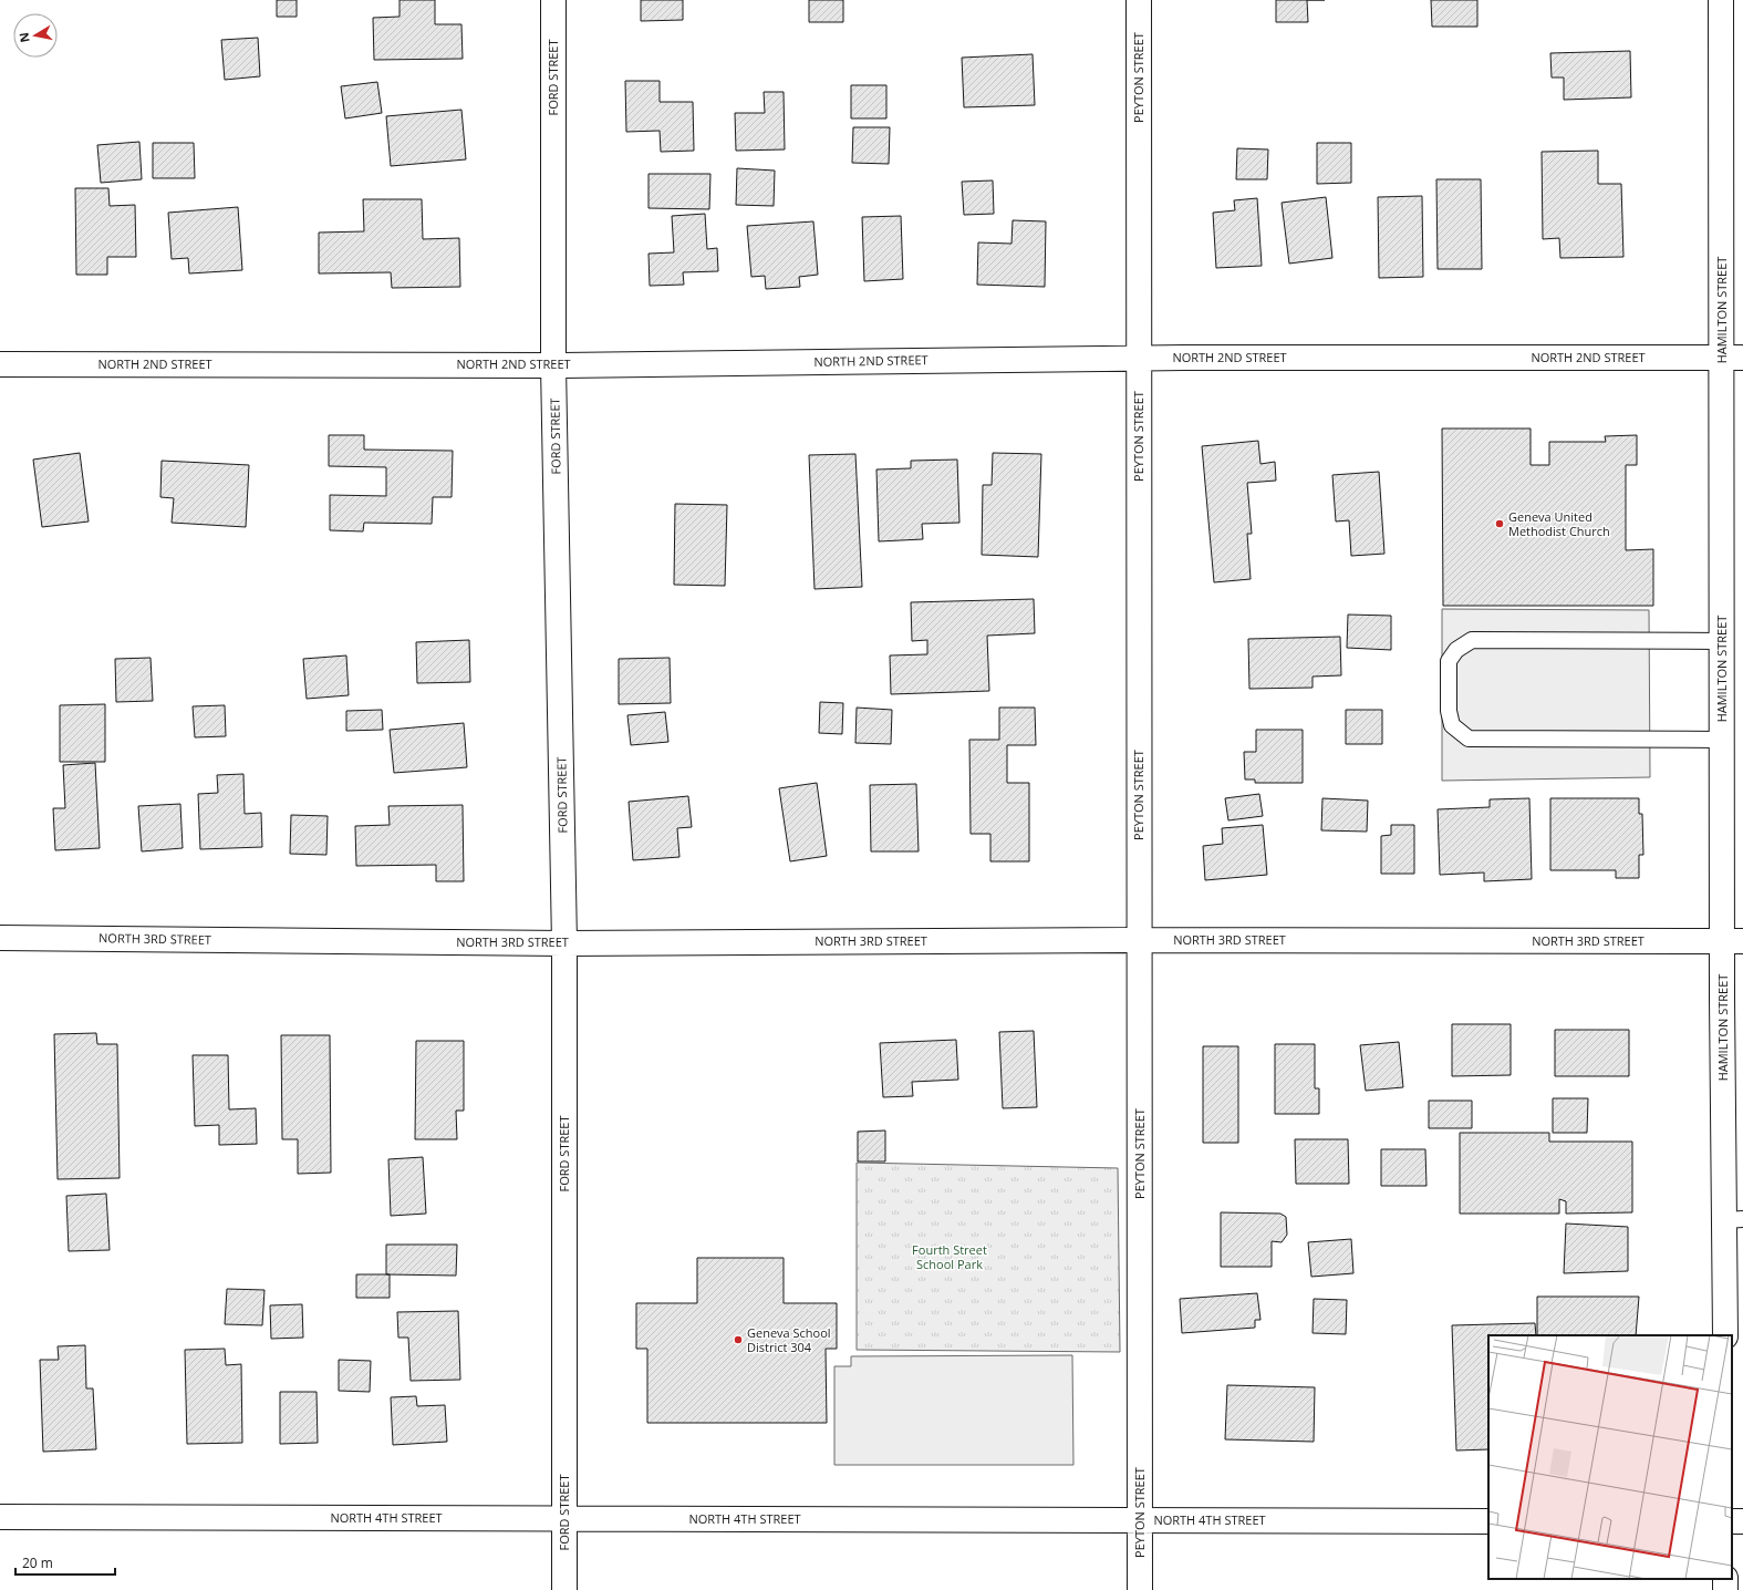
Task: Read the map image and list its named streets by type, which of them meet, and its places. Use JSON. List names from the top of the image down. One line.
{"streets":{"street":["FORD STREET","PEYTON STREET","HAMILTON STREET","NORTH 2ND STREET","NORTH 3RD STREET","NORTH 4TH STREET"]},"crossings":[["FORD STREET","NORTH 2ND STREET"],["FORD STREET","NORTH 3RD STREET"],["FORD STREET","NORTH 4TH STREET"],["PEYTON STREET","NORTH 2ND STREET"],["PEYTON STREET","NORTH 3RD STREET"],["PEYTON STREET","NORTH 4TH STREET"],["HAMILTON STREET","NORTH 2ND STREET"],["HAMILTON STREET","NORTH 3RD STREET"]],"parks":["Fourth Street School Park"],"places":["Geneva United Methodist Church","Geneva School District 304"],"scale_bar":"20 m","north":"left"}
